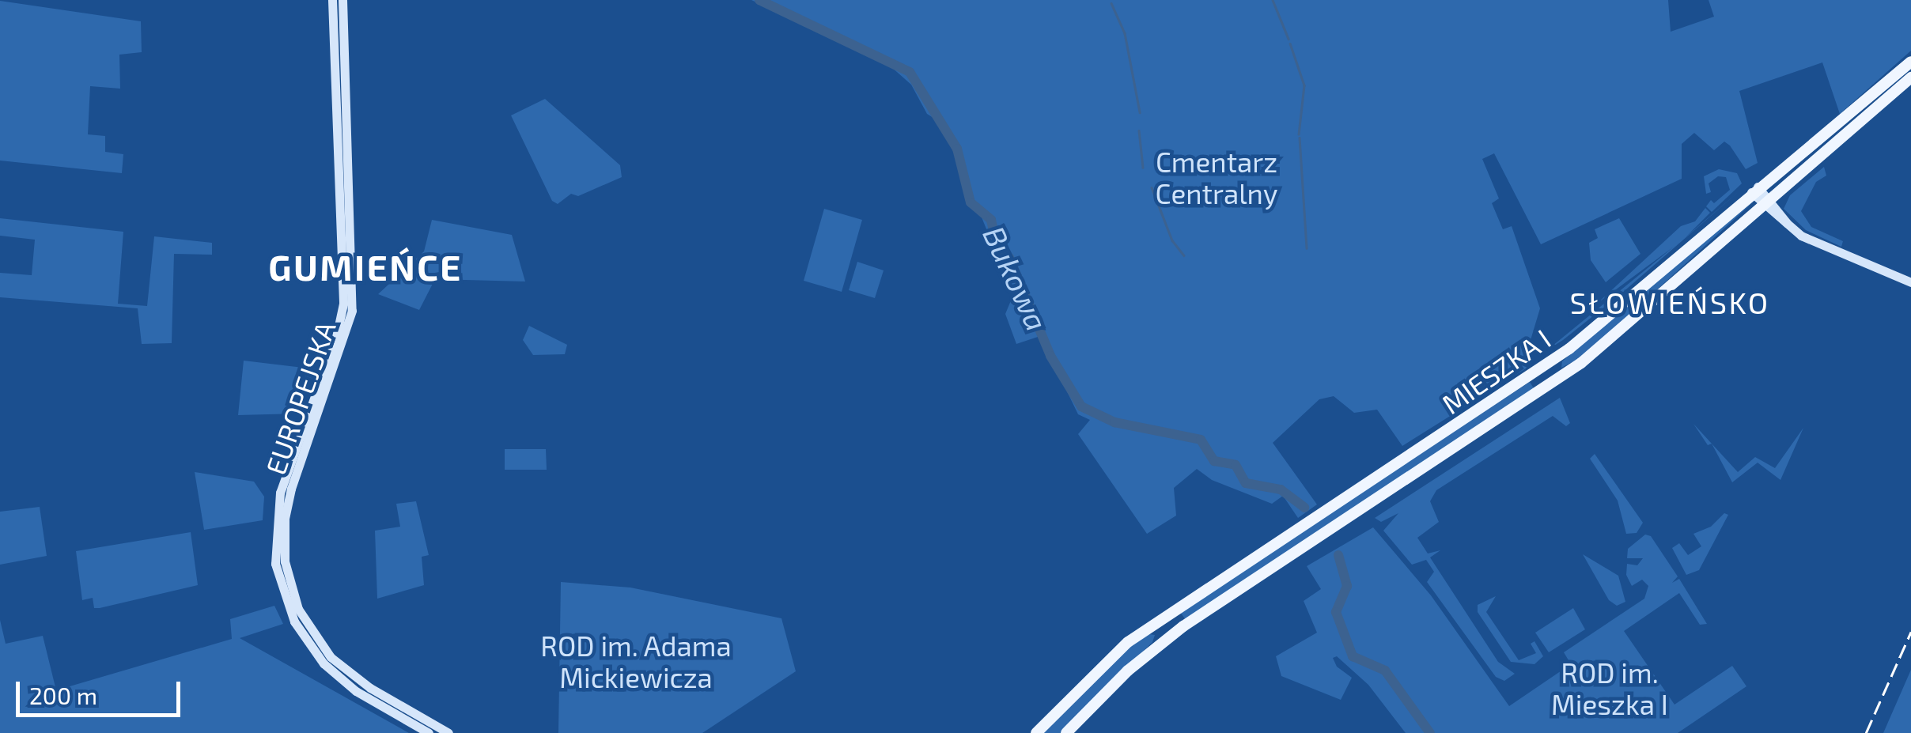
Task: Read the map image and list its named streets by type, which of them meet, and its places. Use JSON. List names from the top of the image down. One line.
{"streets":{"main road":["MIESZKA I","EUROPEJSKA"]},"districts":["GUMIEŃCE","SŁOWIEŃSKO"],"water":["Bukowa"],"parks":["Cmentarz Centralny","ROD im. Adama Mickiewicza","ROD im. Mieszka I"],"scale_bar":"200 m"}
